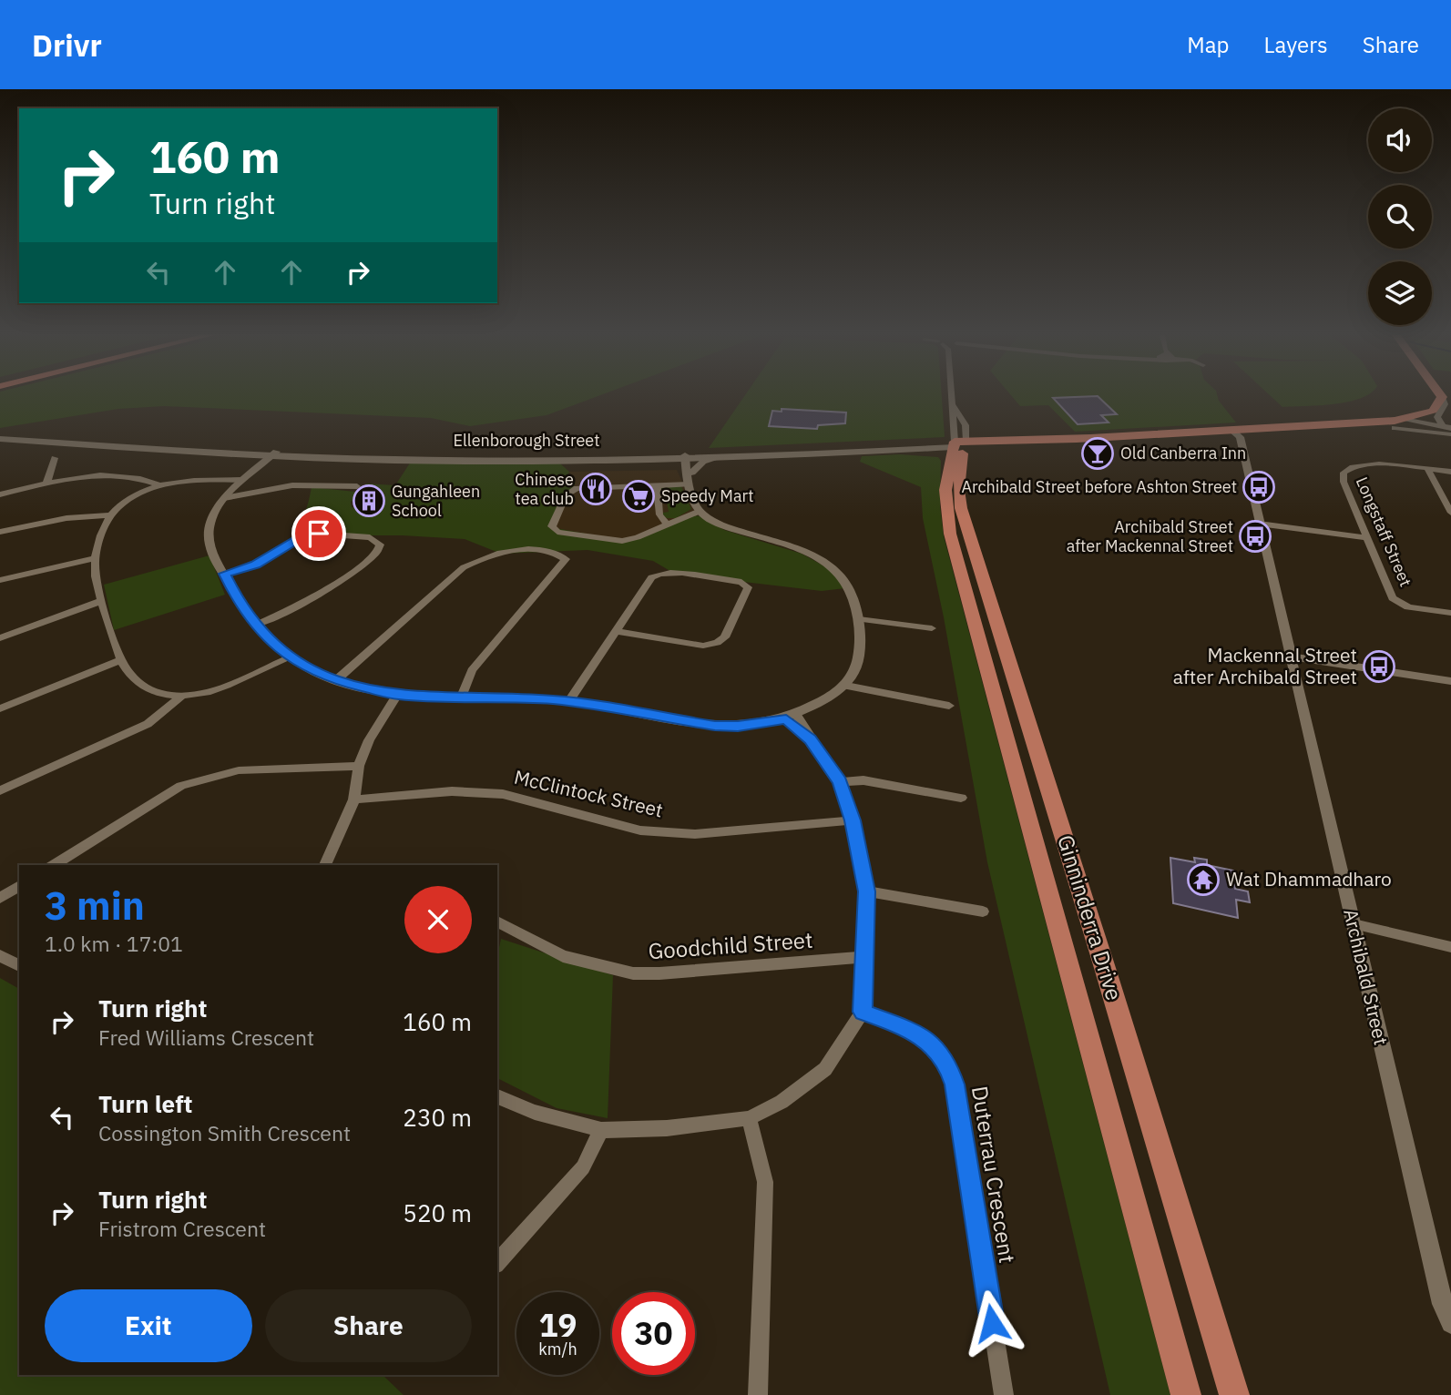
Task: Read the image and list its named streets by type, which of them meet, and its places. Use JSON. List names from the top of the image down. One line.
{"streets":{"main road":["Ellenborough Street","Ginninderra Drive"],"street":["Longstaff Street","McClintock Street","Goodchild Street","Archibald Street","Duterrau Crescent"]},"crossings":[["Ellenborough Street","Ginninderra Drive"]],"places":{"bar":["Old Canberra Inn"],"bus stop":["Archibald Street before Ashton Street","Archibald Street after Mackennal Street","Mackennal Street after Archibald Street"],"restaurant":["Chinese tea club"],"supermarket":["Speedy Mart"],"building":["Gungahleen School"],"temple":["Wat Dhammadharo"]},"page":{"header":"Drivr","nav":["Map","Layers","Share"],"turn":["160 m","Turn right"],"heading":["3 min","1.0 km · 17:01"],"list":[{"name":"Turn right","note":"Fred Williams Crescent","value":"160 m"},{"name":"Turn left","note":"Cossington Smith Crescent","value":"230 m"},{"name":"Turn right","note":"Fristrom Crescent","value":"520 m"}],"buttons":["Exit","Share"],"speed":"19 km/h","limit":"30"}}
